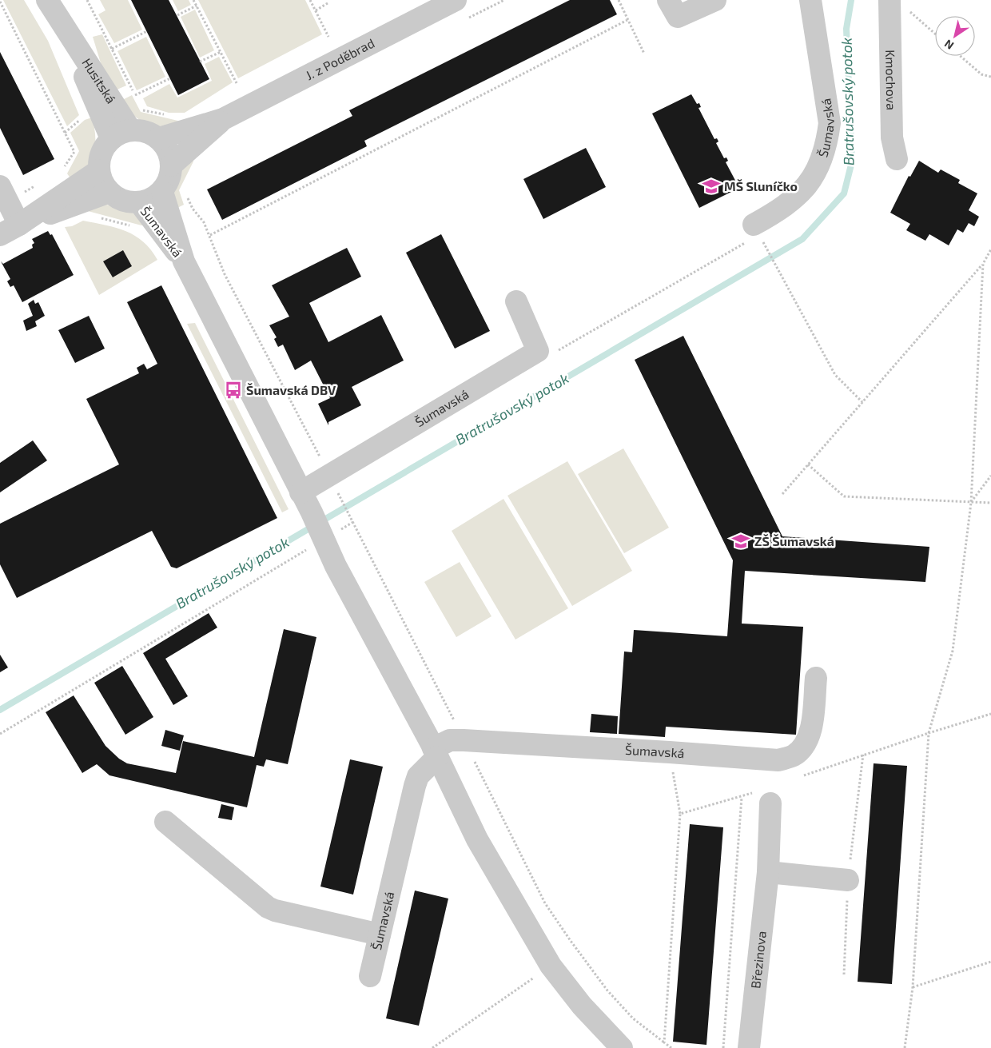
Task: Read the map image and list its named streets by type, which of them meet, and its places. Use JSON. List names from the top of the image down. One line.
{"streets":{"street":["J. z Poděbrad","Kmochova","Husitská","Šumavská","Březinova"]},"crossings":[["J. z Poděbrad","Husitská"],["J. z Poděbrad","Šumavská"],["Husitská","Šumavská"]],"water":["Bratrušovský potok"],"places":{"school or university":["MŠ Sluníčko","ZŠ Šumavská"],"bus stop":["Šumavská DBV"]},"north":"bottom left"}
